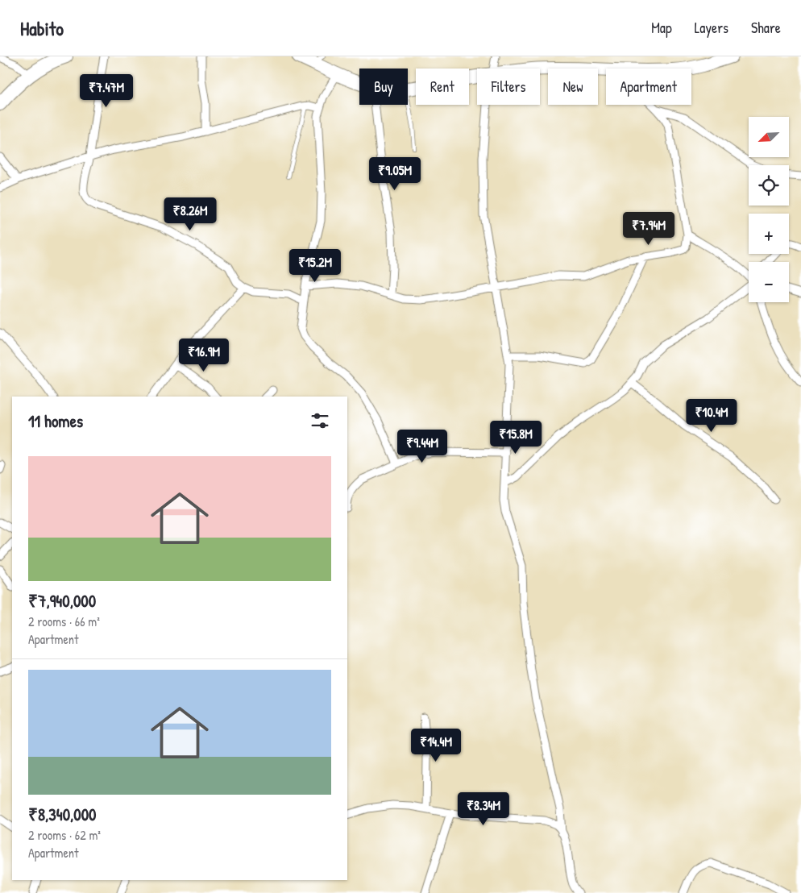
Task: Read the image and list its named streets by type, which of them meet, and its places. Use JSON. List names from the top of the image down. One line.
{"north":"bottom left","page":{"header":"Habito","nav":["Map","Layers","Share"],"chip":["Buy","Rent","Filters","New","Apartment"],"price":["₹7.47M","₹9.05M","₹8.26M","₹7.94M","₹15.2M","₹16.9M","₹10.4M","₹15.8M","₹9.44M","₹14.4M","₹8.34M"],"map_buttons":["+","−"],"heading":"11 homes","list":[{"name":"₹7,940,000","note":"2 rooms · 66 m² · Apartment"},{"name":"₹8,340,000","note":"2 rooms · 62 m² · Apartment"}]}}
